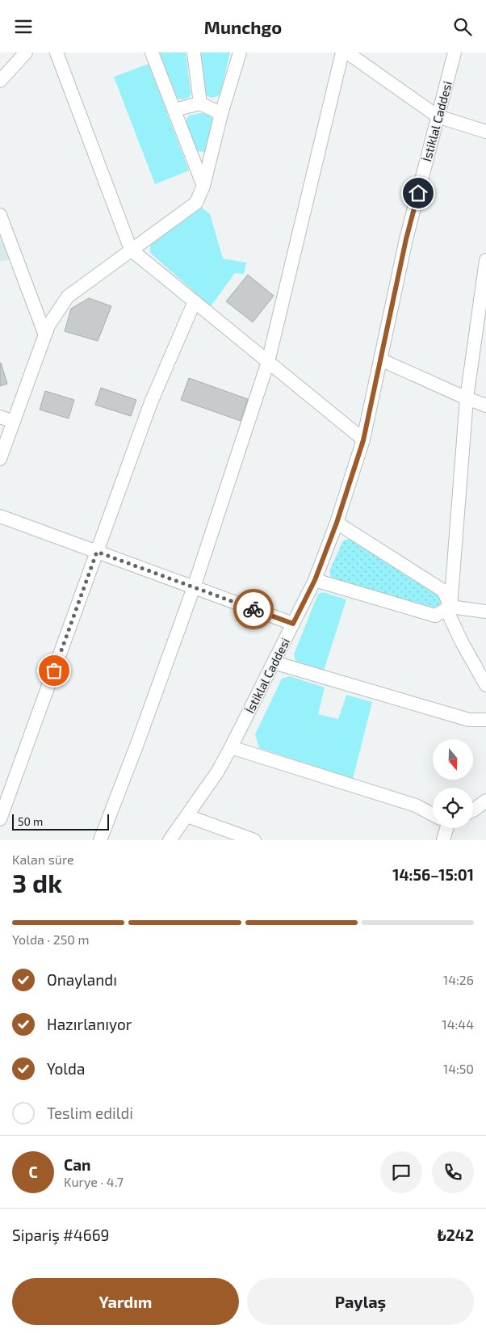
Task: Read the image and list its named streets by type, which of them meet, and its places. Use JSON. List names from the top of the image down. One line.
{"streets":{"street":["İstiklal Caddesi"]},"scale_bar":"50 m","north":"bottom","page":{"header":"Munchgo","scale":"50 m","heading":["3 dk","Kalan süre","14:56–15:01"],"panel":["Can","Kurye · 4.7","Sipariş #4669","₺242"],"bar":"Yolda · 250 m","list":[["Onaylandı","14:26"],["Hazırlanıyor","14:44"],["Yolda","14:50"],"Teslim edildi"],"round":"C","buttons":["Yardım","Paylaş"]}}
